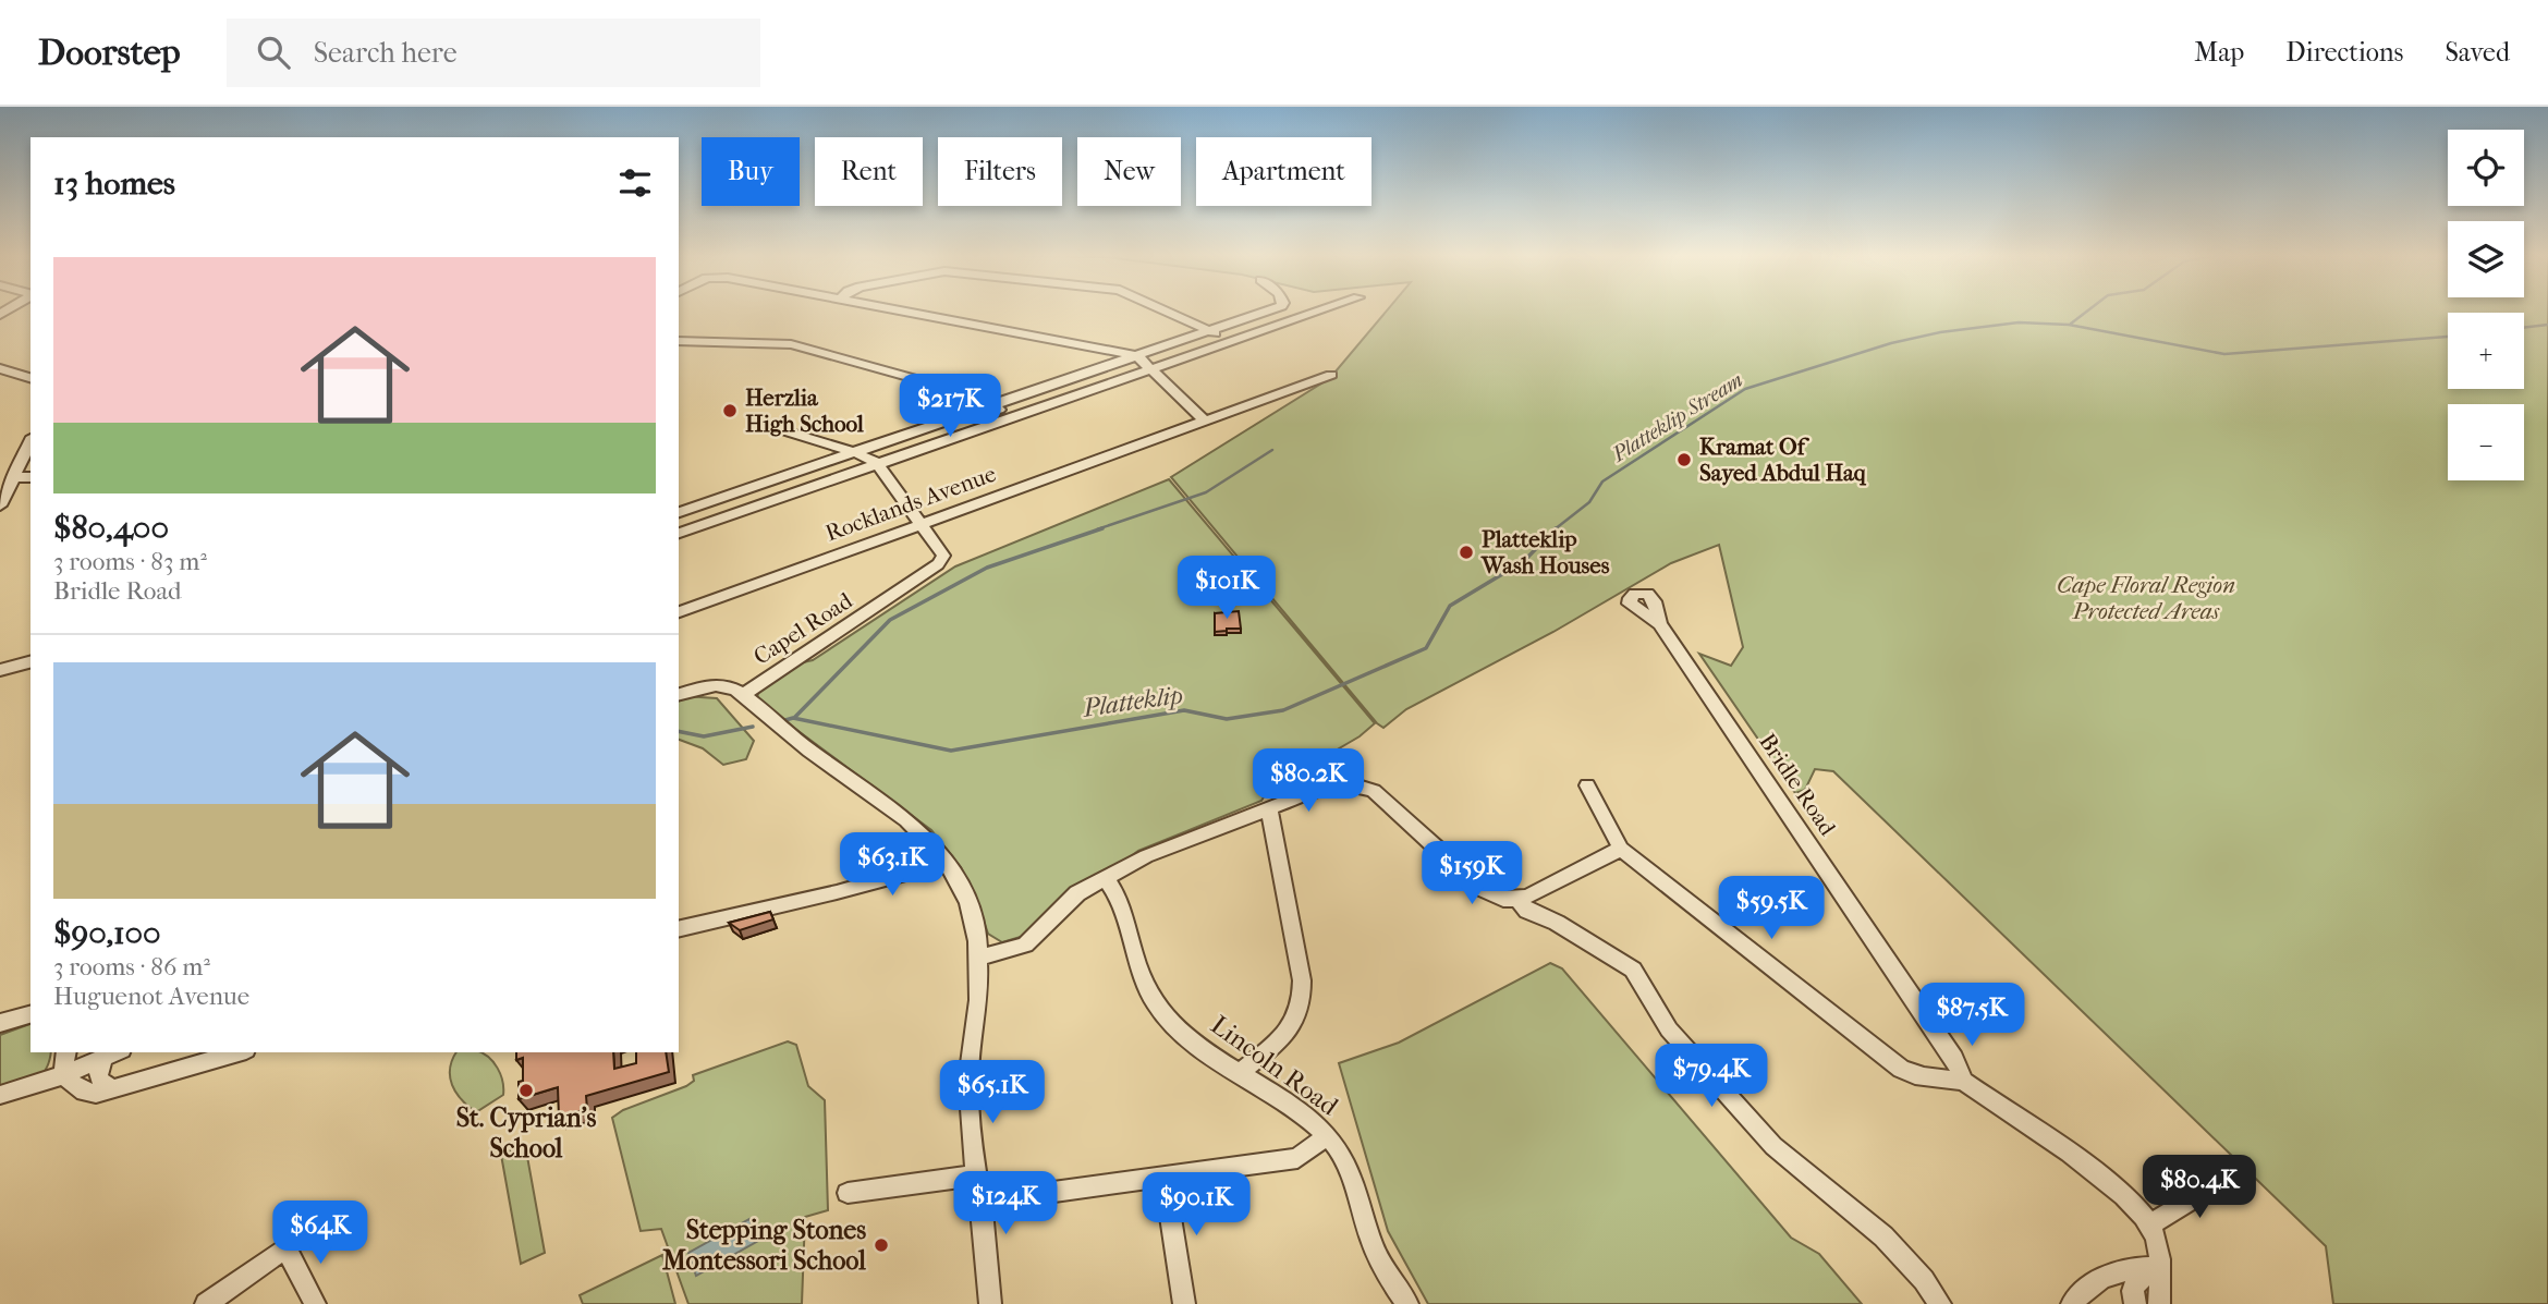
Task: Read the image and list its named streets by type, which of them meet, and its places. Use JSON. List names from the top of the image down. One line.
{"streets":{"street":["Rocklands Avenue","Capel Road","Bridle Road","Lincoln Road"]},"crossings":[["Rocklands Avenue","Capel Road"]],"water":["Platteklip Stream","Platteklip"],"parks":["Cape Floral Region Protected Areas"],"places":["Herzlia High School","Kramat Of Sayed Abdul Haq","Platteklip Wash Houses","St. Cyprian's School","Stepping Stones Montessori School"],"page":{"header":"Doorstep","search":"Search here","nav":["Map","Directions","Saved"],"map_buttons":["+","−"],"chip":["Buy","Rent","Filters","New","Apartment"],"heading":"13 homes","list":[{"name":"$80,400","note":"3 rooms · 83 m² · Bridle Road"},{"name":"$90,100","note":"3 rooms · 86 m² · Huguenot Avenue"}],"price":["$217K","$101K","$80.2K","$63.1K","$159K","$59.5K","$87.5K","$79.4K","$65.1K","$80.4K","$124K","$90.1K","$64K"]}}
